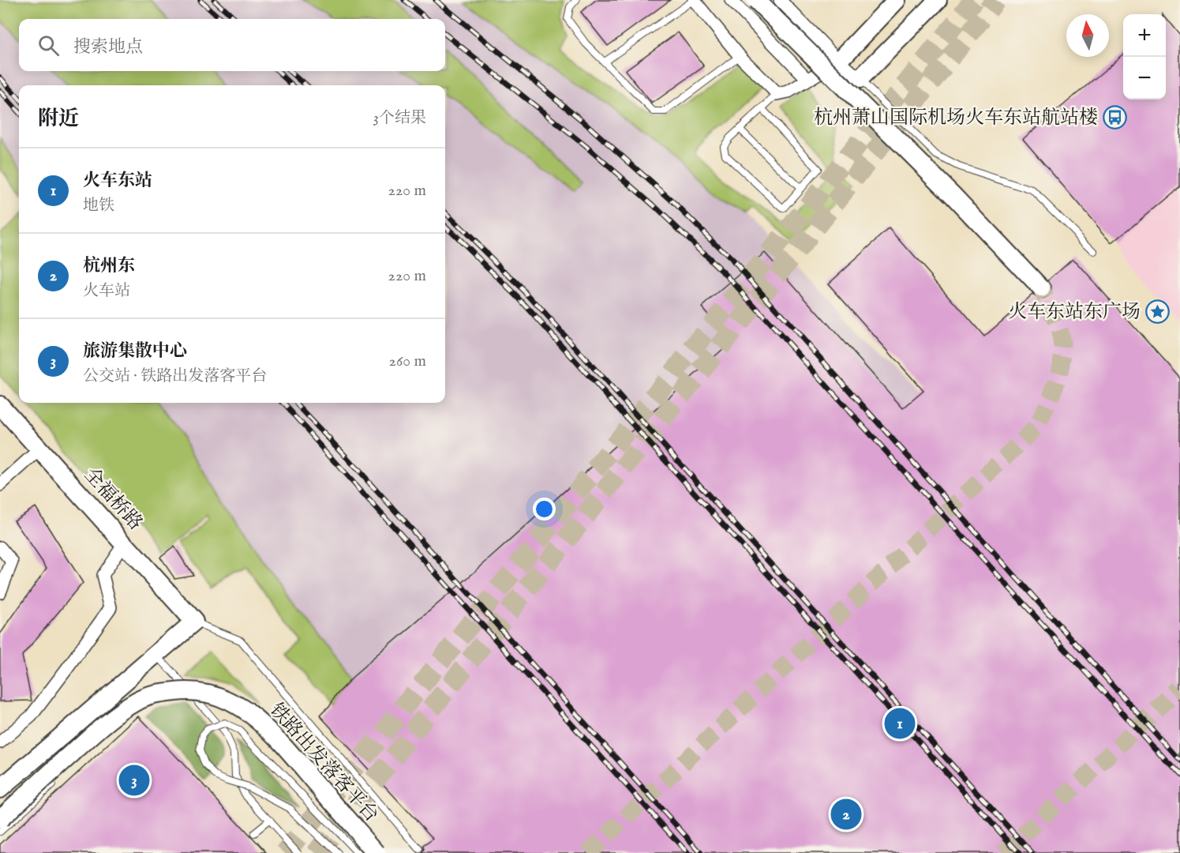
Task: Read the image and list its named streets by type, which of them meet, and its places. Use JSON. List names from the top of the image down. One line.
{"streets":{"main road":["全福桥路","铁路出发落客平台"]},"places":{"bus stop":["杭州萧山国际机场火车东站航站楼"],"place":["火车东站东广场"]},"north":"top","page":{"map_buttons":["+","−"],"search":"搜索地点","heading":["附近","3个结果"],"list":[{"mark":"1","name":"火车东站","note":"地铁","value":"220 m"},{"mark":"2","name":"杭州东","note":"火车站","value":"220 m"},{"mark":"3","name":"旅游集散中心","note":"公交站 · 铁路出发落客平台","value":"260 m"}],"pins":["1","3","2"]}}
